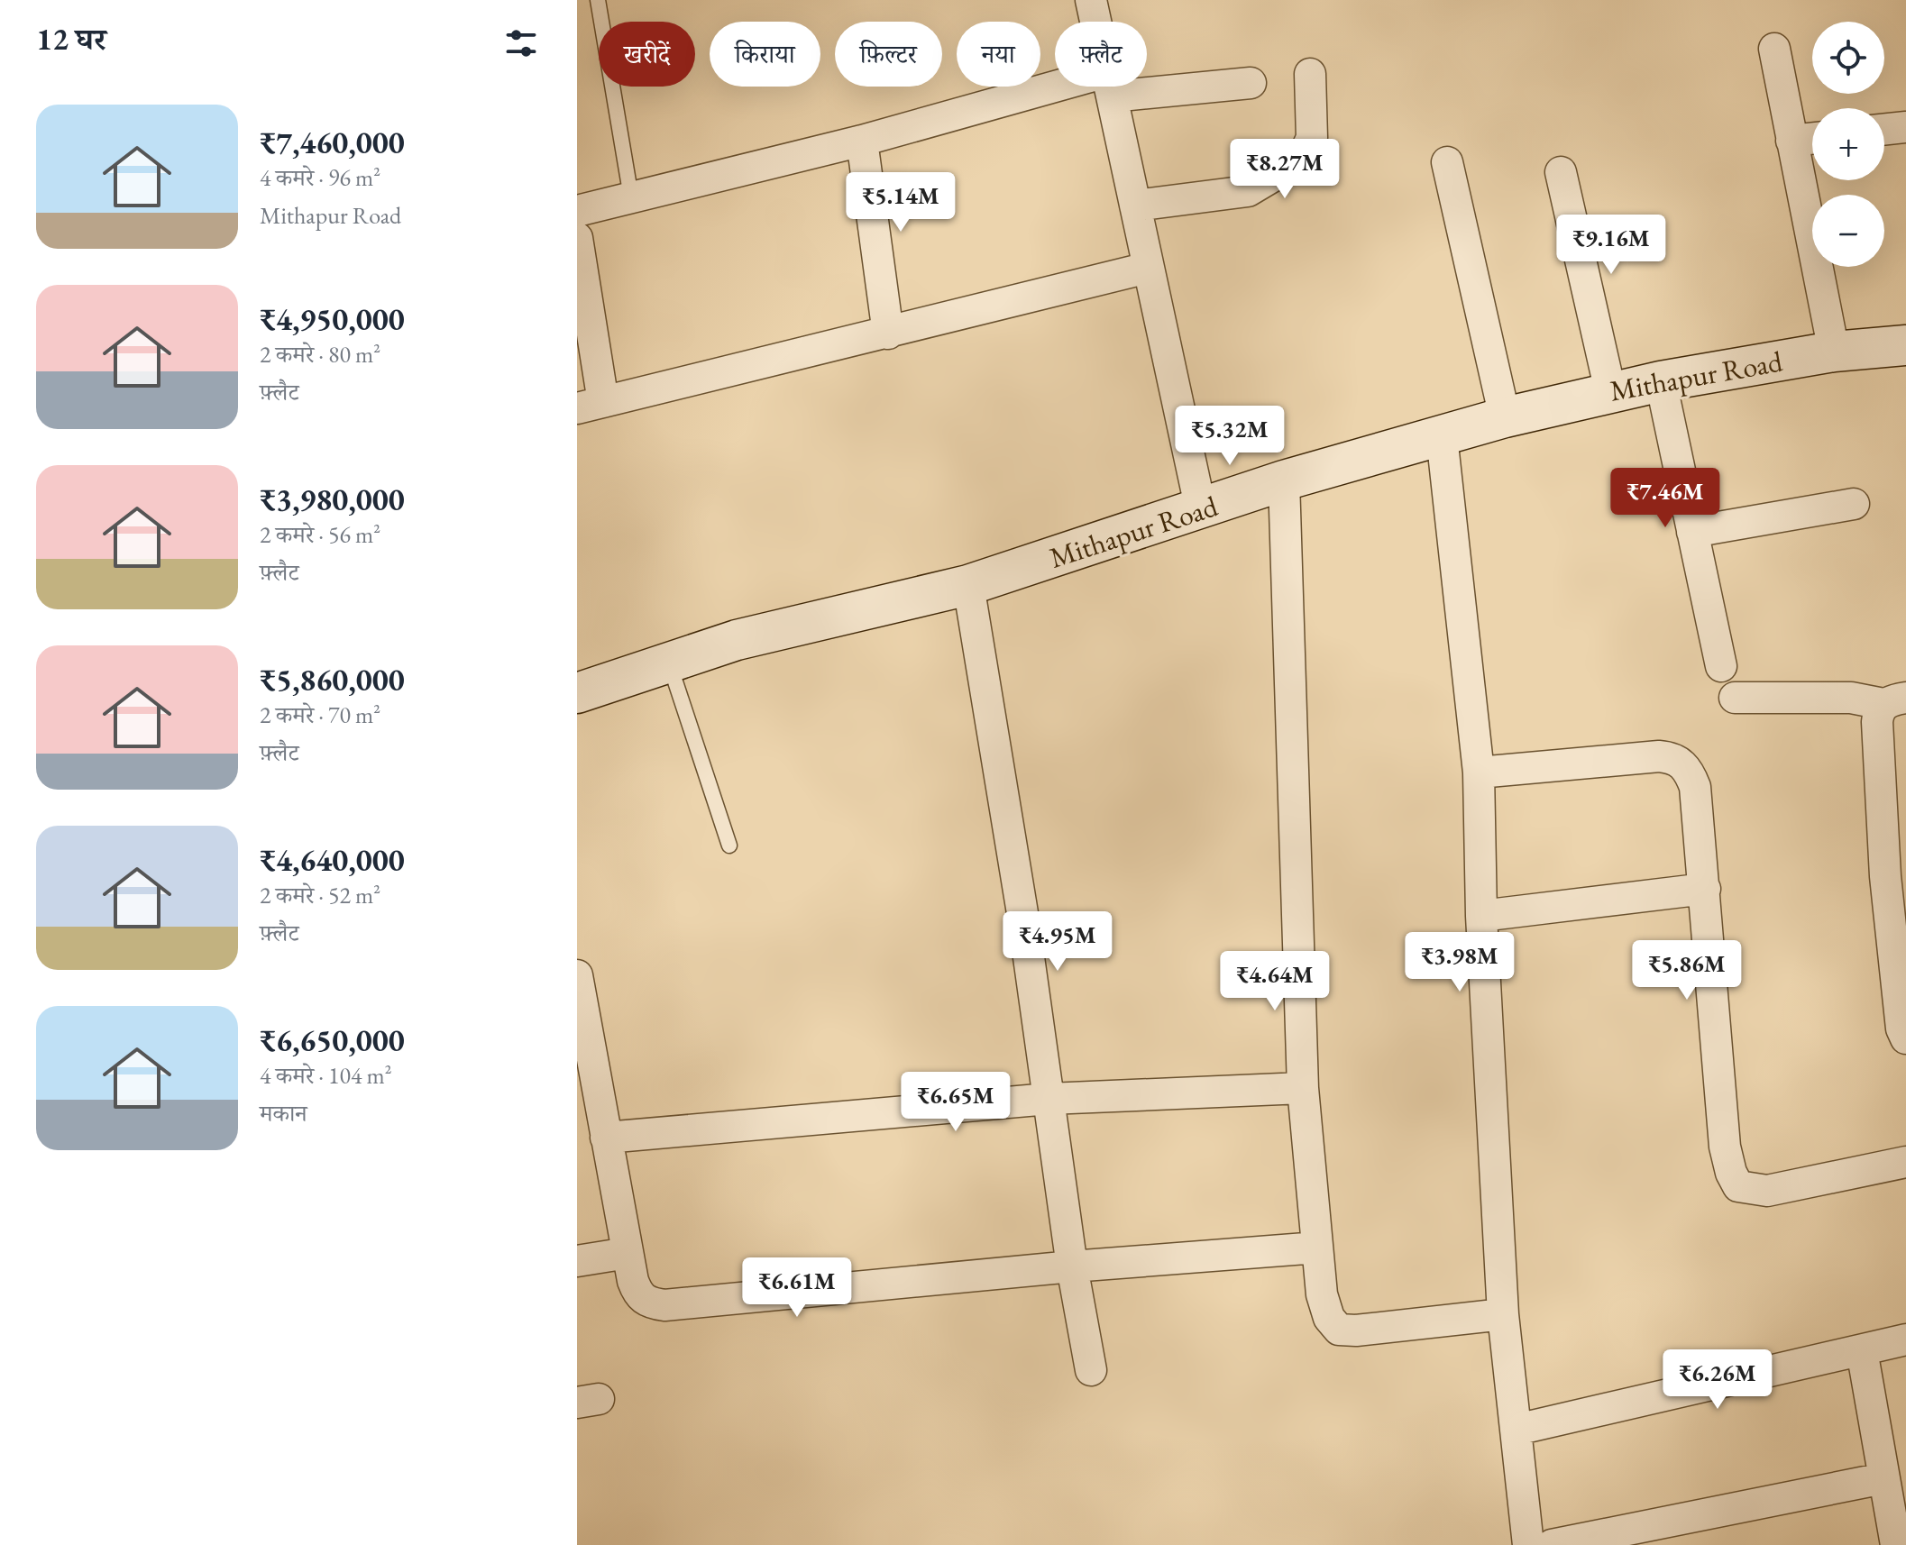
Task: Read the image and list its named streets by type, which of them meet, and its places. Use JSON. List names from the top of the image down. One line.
{"streets":{"street":["Mithapur Road"]},"page":{"heading":"12 घर","map_buttons":["+","−"],"chip":["खरीदें","किराया","फ़िल्टर","नया","फ़्लैट"],"list":[{"name":"₹7,460,000","note":"4 कमरे · 96 m² · Mithapur Road"},{"name":"₹4,950,000","note":"2 कमरे · 80 m² · फ़्लैट"},{"name":"₹3,980,000","note":"2 कमरे · 56 m² · फ़्लैट"},{"name":"₹5,860,000","note":"2 कमरे · 70 m² · फ़्लैट"},{"name":"₹4,640,000","note":"2 कमरे · 52 m² · फ़्लैट"},{"name":"₹6,650,000","note":"4 कमरे · 104 m² · मकान"}],"price":["₹8.27M","₹5.14M","₹9.16M","₹5.32M","₹7.46M","₹4.95M","₹3.98M","₹5.86M","₹4.64M","₹6.65M","₹6.61M","₹6.26M"]}}
